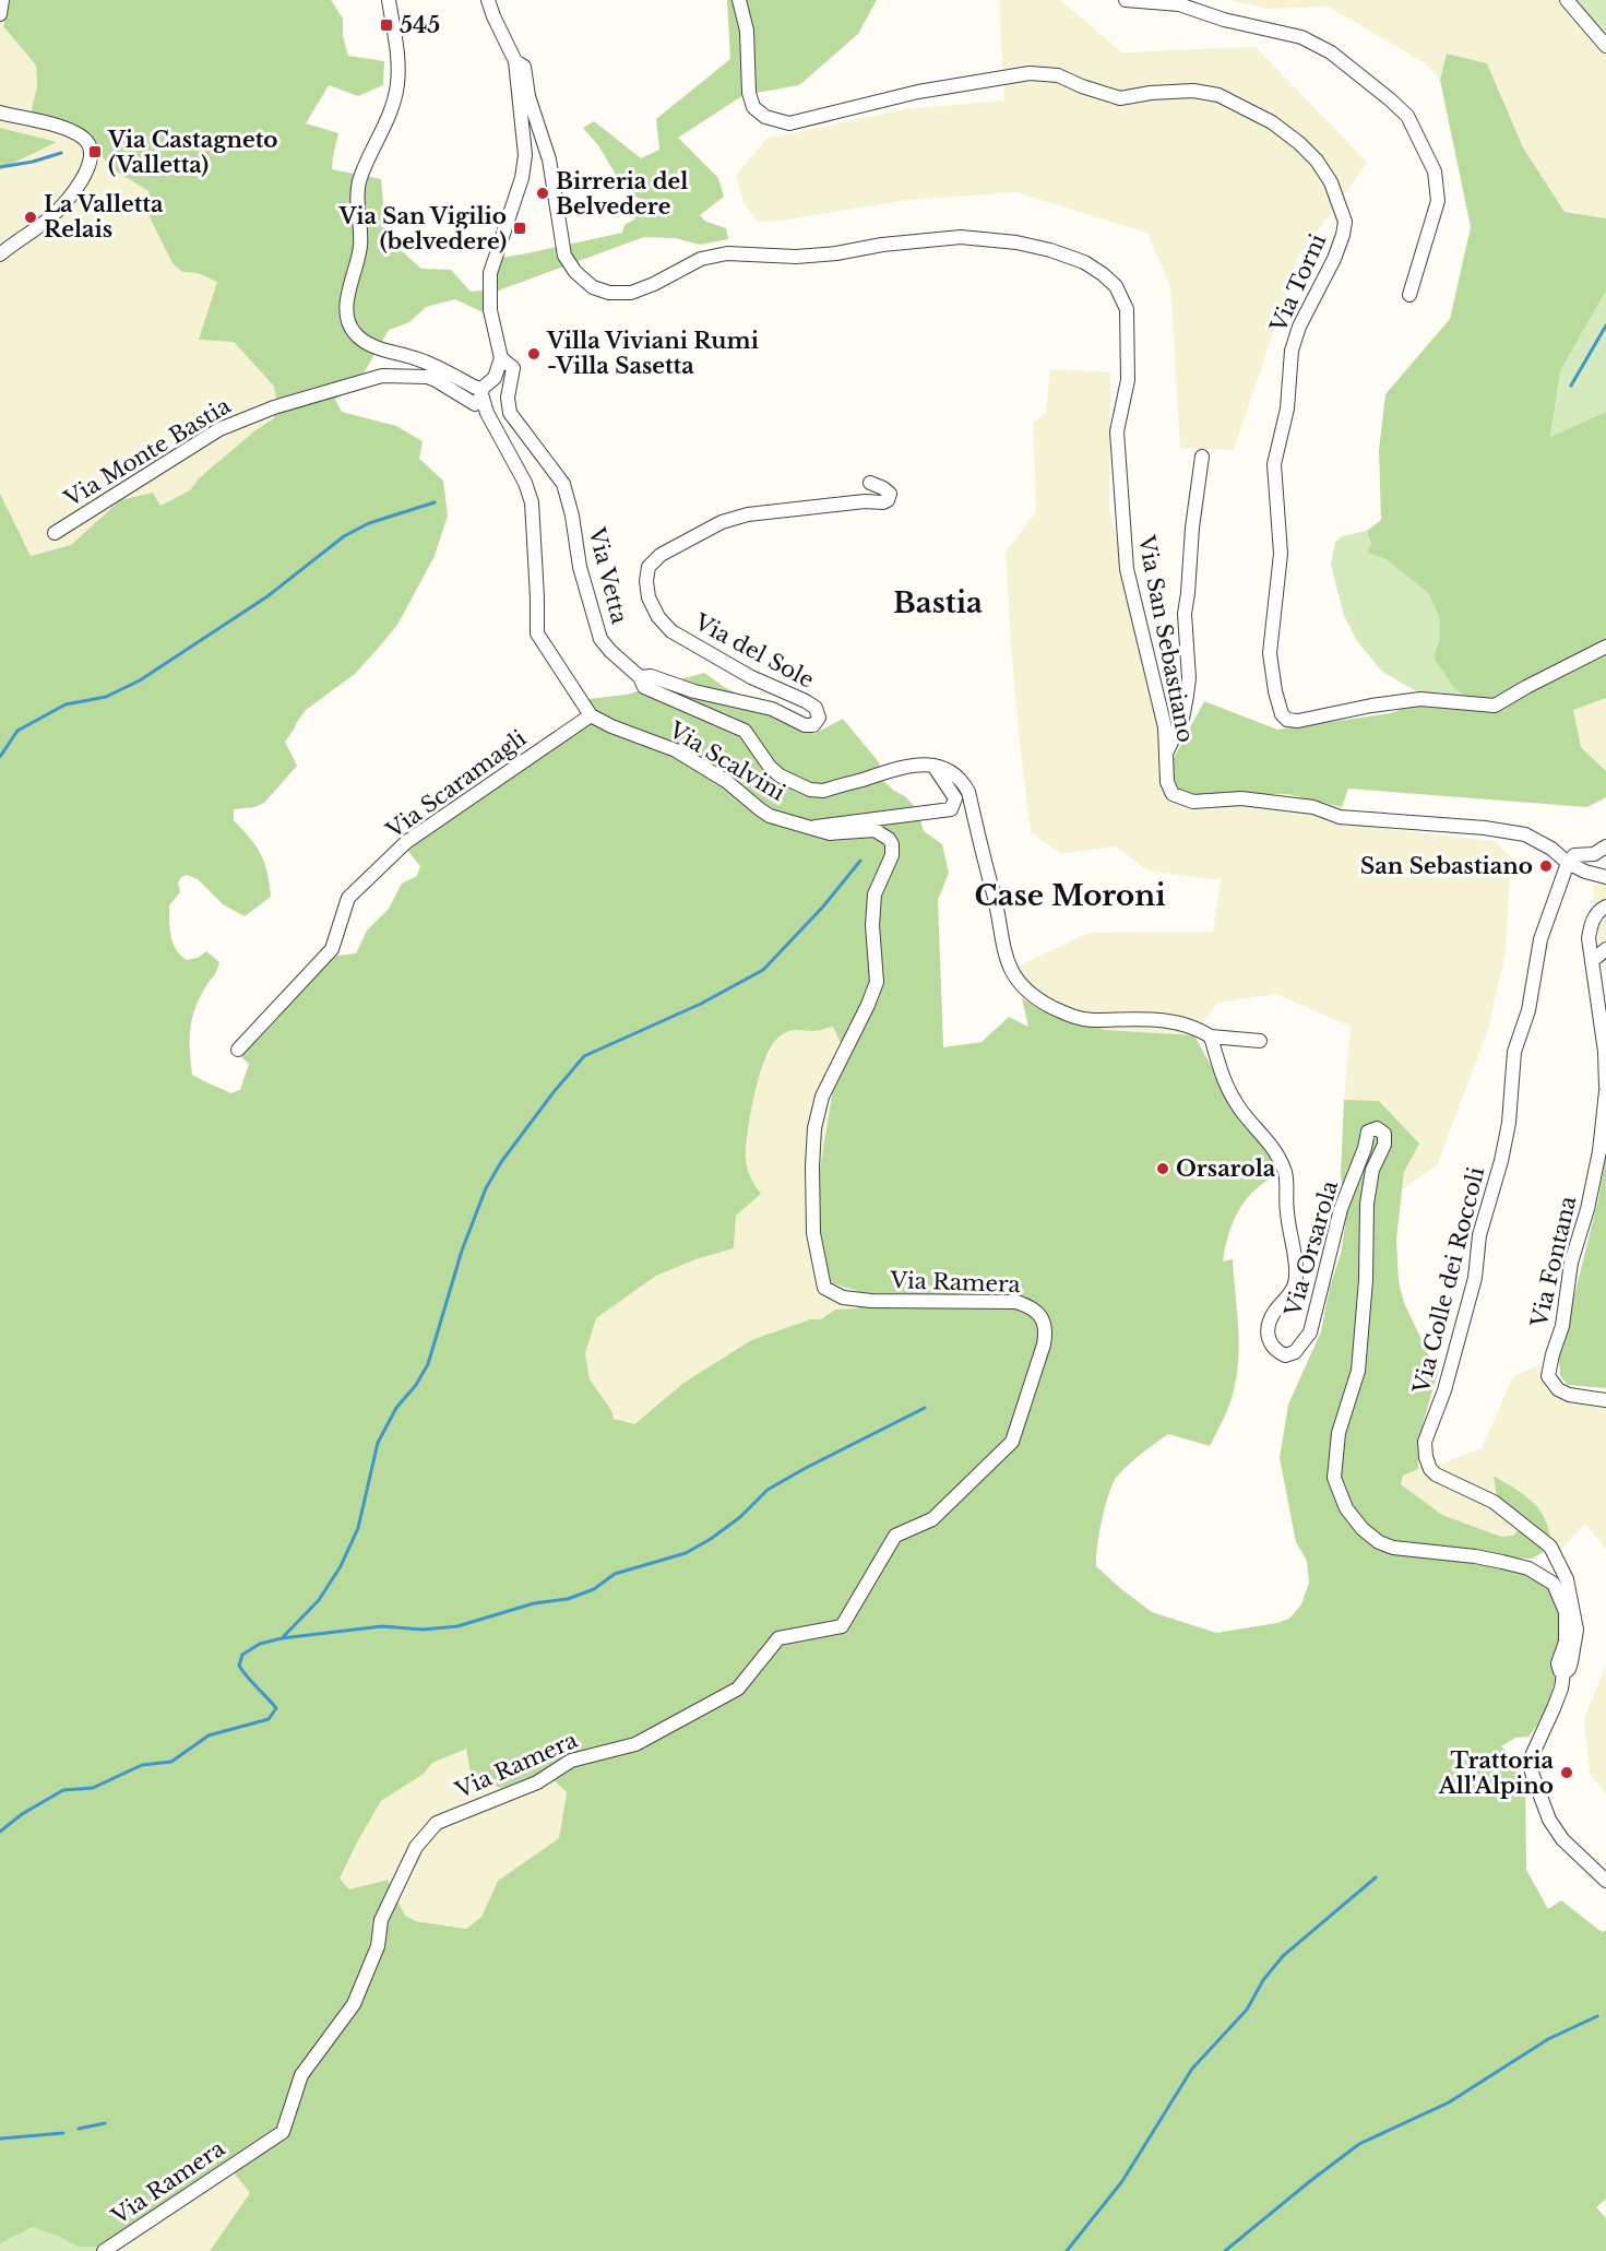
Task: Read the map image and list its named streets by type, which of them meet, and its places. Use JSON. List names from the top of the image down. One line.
{"streets":{"street":["Via Torni","Via Monte Bastia","Via Vetta","Via San Sebastiano","Via del Sole","Via Scalvini","Via Scaramagli","Via Orsarola","Via Fontana","Via Colle dei Roccoli","Via Ramera"]},"crossings":[["Via Vetta","Via del Sole"],["Via Vetta","Via Scalvini"],["Via San Sebastiano","Via Colle dei Roccoli"],["Via Scalvini","Via Scaramagli"],["Via Scalvini","Via Ramera"],["Via Orsarola","Via Colle dei Roccoli"]],"districts":["Bastia","Case Moroni"],"places":{"transit":["545","Via Castagneto (Valletta)","Via San Vigilio (belvedere)"],"other":["Birreria del Belvedere","La Valletta Relais","Villa Viviani Rumi -Villa Sasetta","San Sebastiano","Orsarola","Trattoria All'Alpino"]}}
